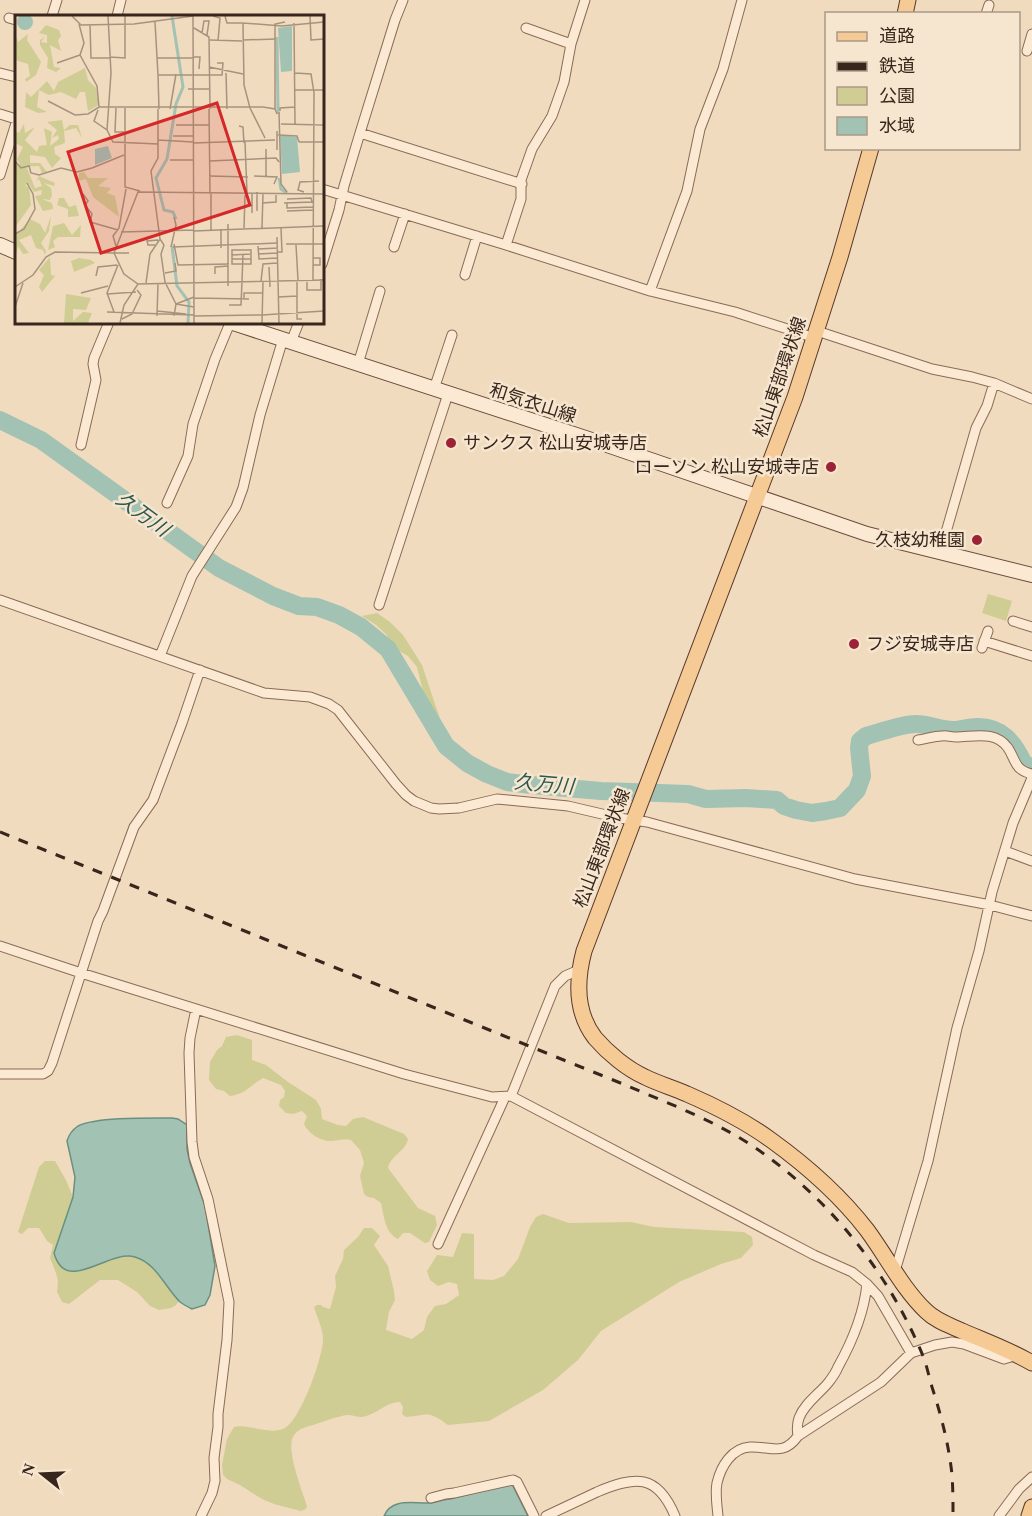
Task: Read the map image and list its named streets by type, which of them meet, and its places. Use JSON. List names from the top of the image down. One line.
{"streets":{"main road":["松山東部環状線","和気衣山線"]},"crossings":[["松山東部環状線","和気衣山線"]],"water":["久万川"],"places":["サンクス 松山安城寺店","ローソン 松山安城寺店","久枝幼稚園","フジ安城寺店"],"legend":["道路","鉄道","公園","水域"],"north":"left"}
